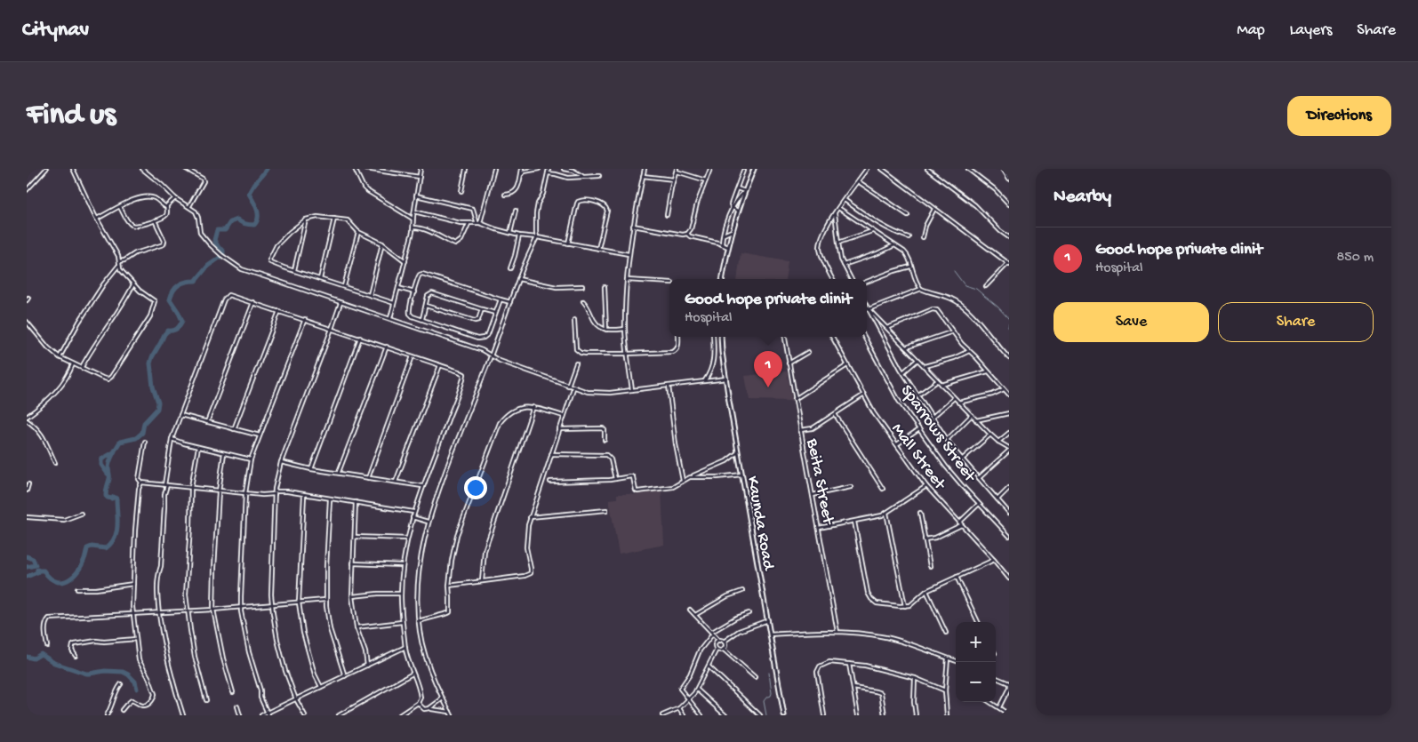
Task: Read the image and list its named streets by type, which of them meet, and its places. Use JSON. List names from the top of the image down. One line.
{"streets":{"main road":["Kaunda Road"],"street":["Sparrows Street","Mall Street","Beita Street"]},"page":{"header":"Citynav","nav":["Map","Layers","Share"],"buttons":["Directions",["Save","Share"]],"title":"Find us","heading":"Nearby","list":[{"mark":"1","name":"Good hope private clinit","note":"Hospital","value":"850 m"}],"popup":["Good hope private clinit","Hospital"],"pins":"1","map_buttons":["+","−"]}}
